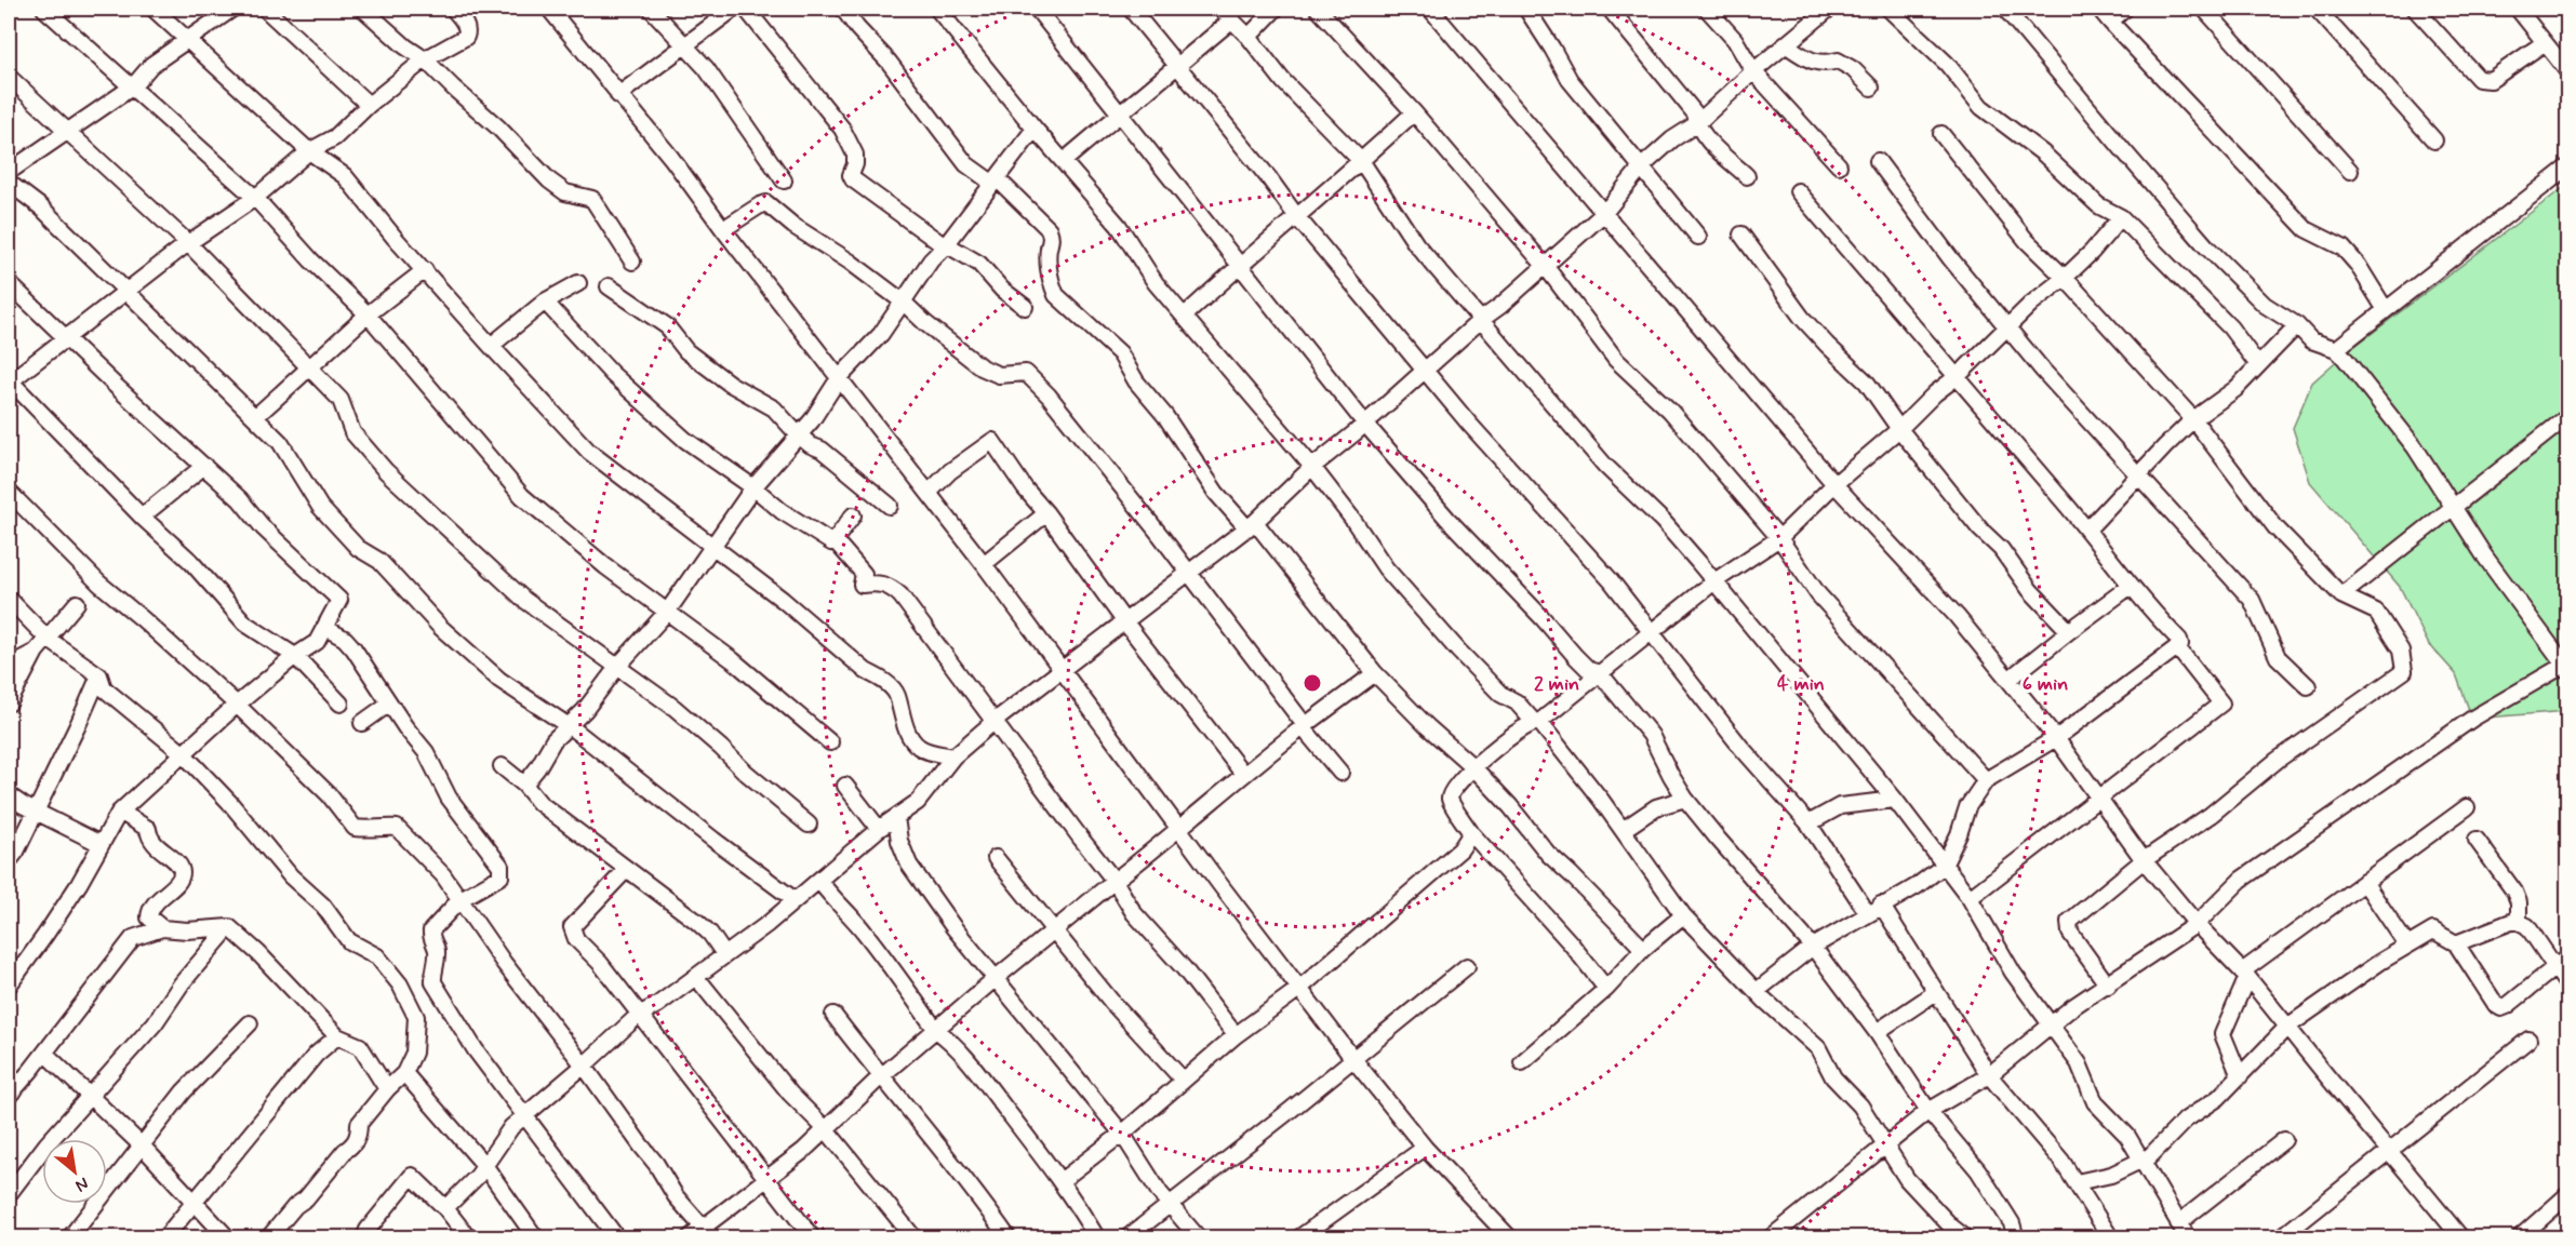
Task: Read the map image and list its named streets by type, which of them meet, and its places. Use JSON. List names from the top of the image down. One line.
{"north":"bottom right","rings":["2 min","4 min","6 min"]}
